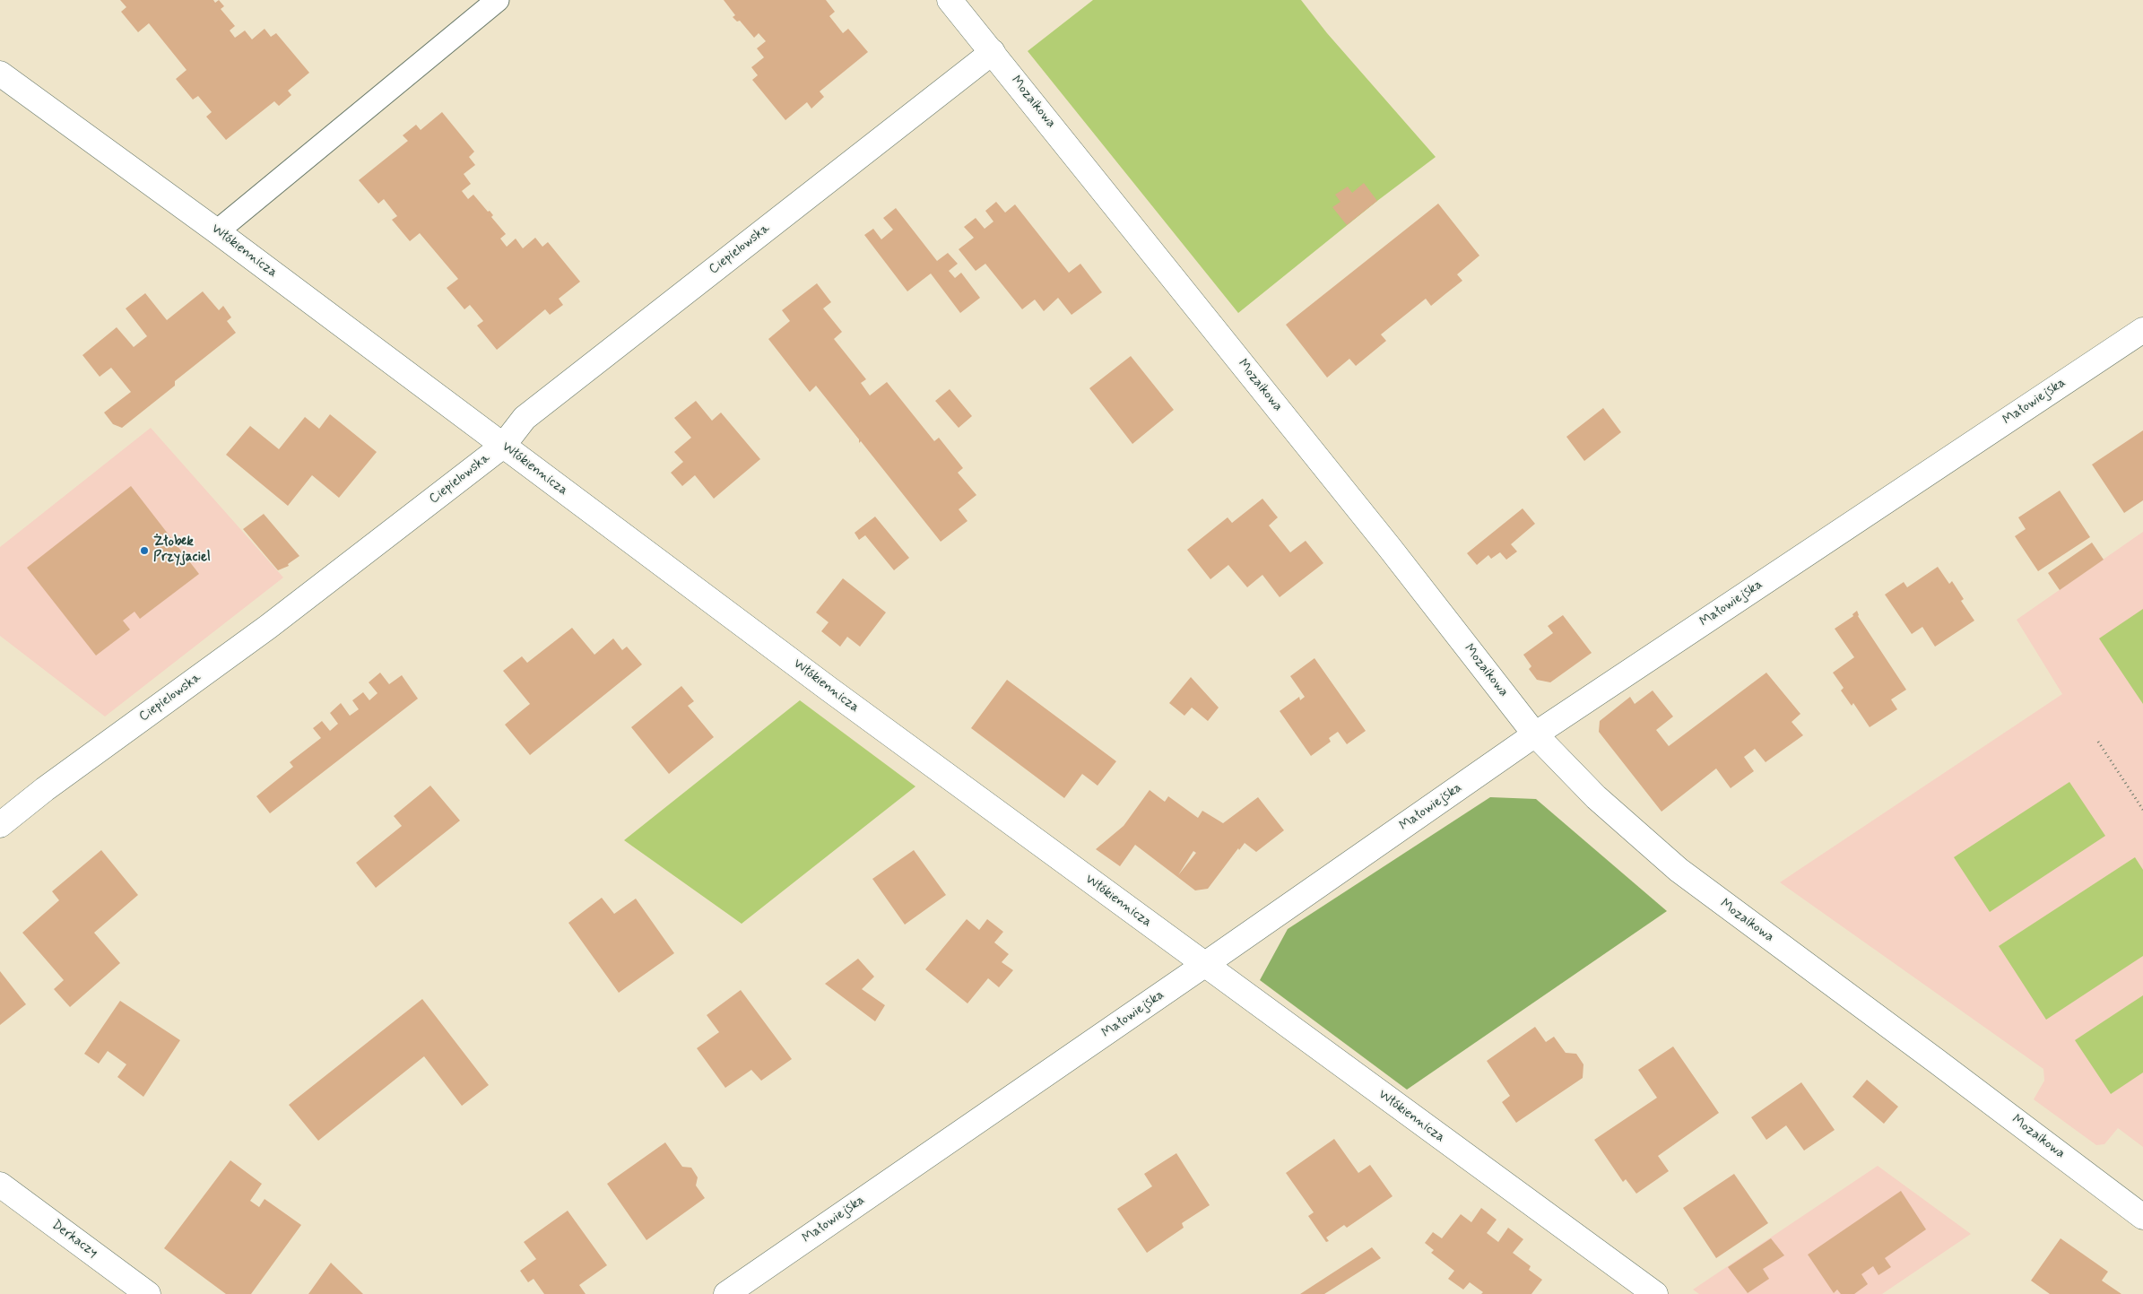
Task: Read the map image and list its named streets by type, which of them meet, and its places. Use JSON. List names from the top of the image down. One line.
{"streets":{"street":["Mozaikowa","Ciepielowska","Włókiennicza","Małowiejska","Derkaczy"]},"crossings":[["Mozaikowa","Ciepielowska"],["Mozaikowa","Małowiejska"],["Ciepielowska","Włókiennicza"],["Włókiennicza","Małowiejska"]],"places":["Żłobek Przyjaciel"]}
